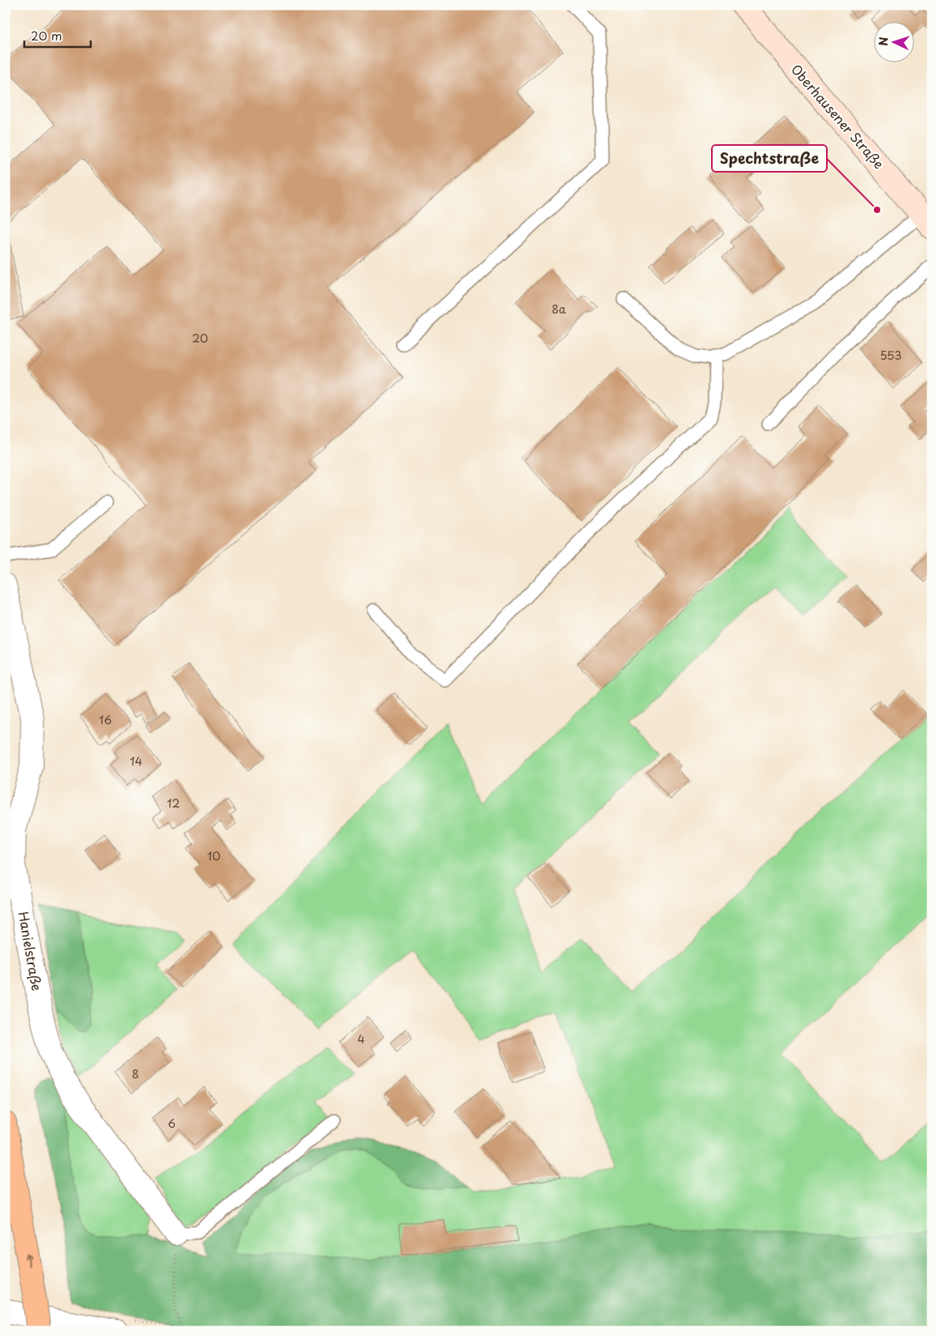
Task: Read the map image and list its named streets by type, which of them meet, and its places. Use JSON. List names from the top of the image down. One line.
{"streets":{"main road":["Oberhausener Straße"],"street":["Hanielstraße"]},"places":["Spechtstraße"],"house_numbers":["8a","20","553","16","14","12","10","4","8","6"],"scale_bar":"20 m","north":"left"}
